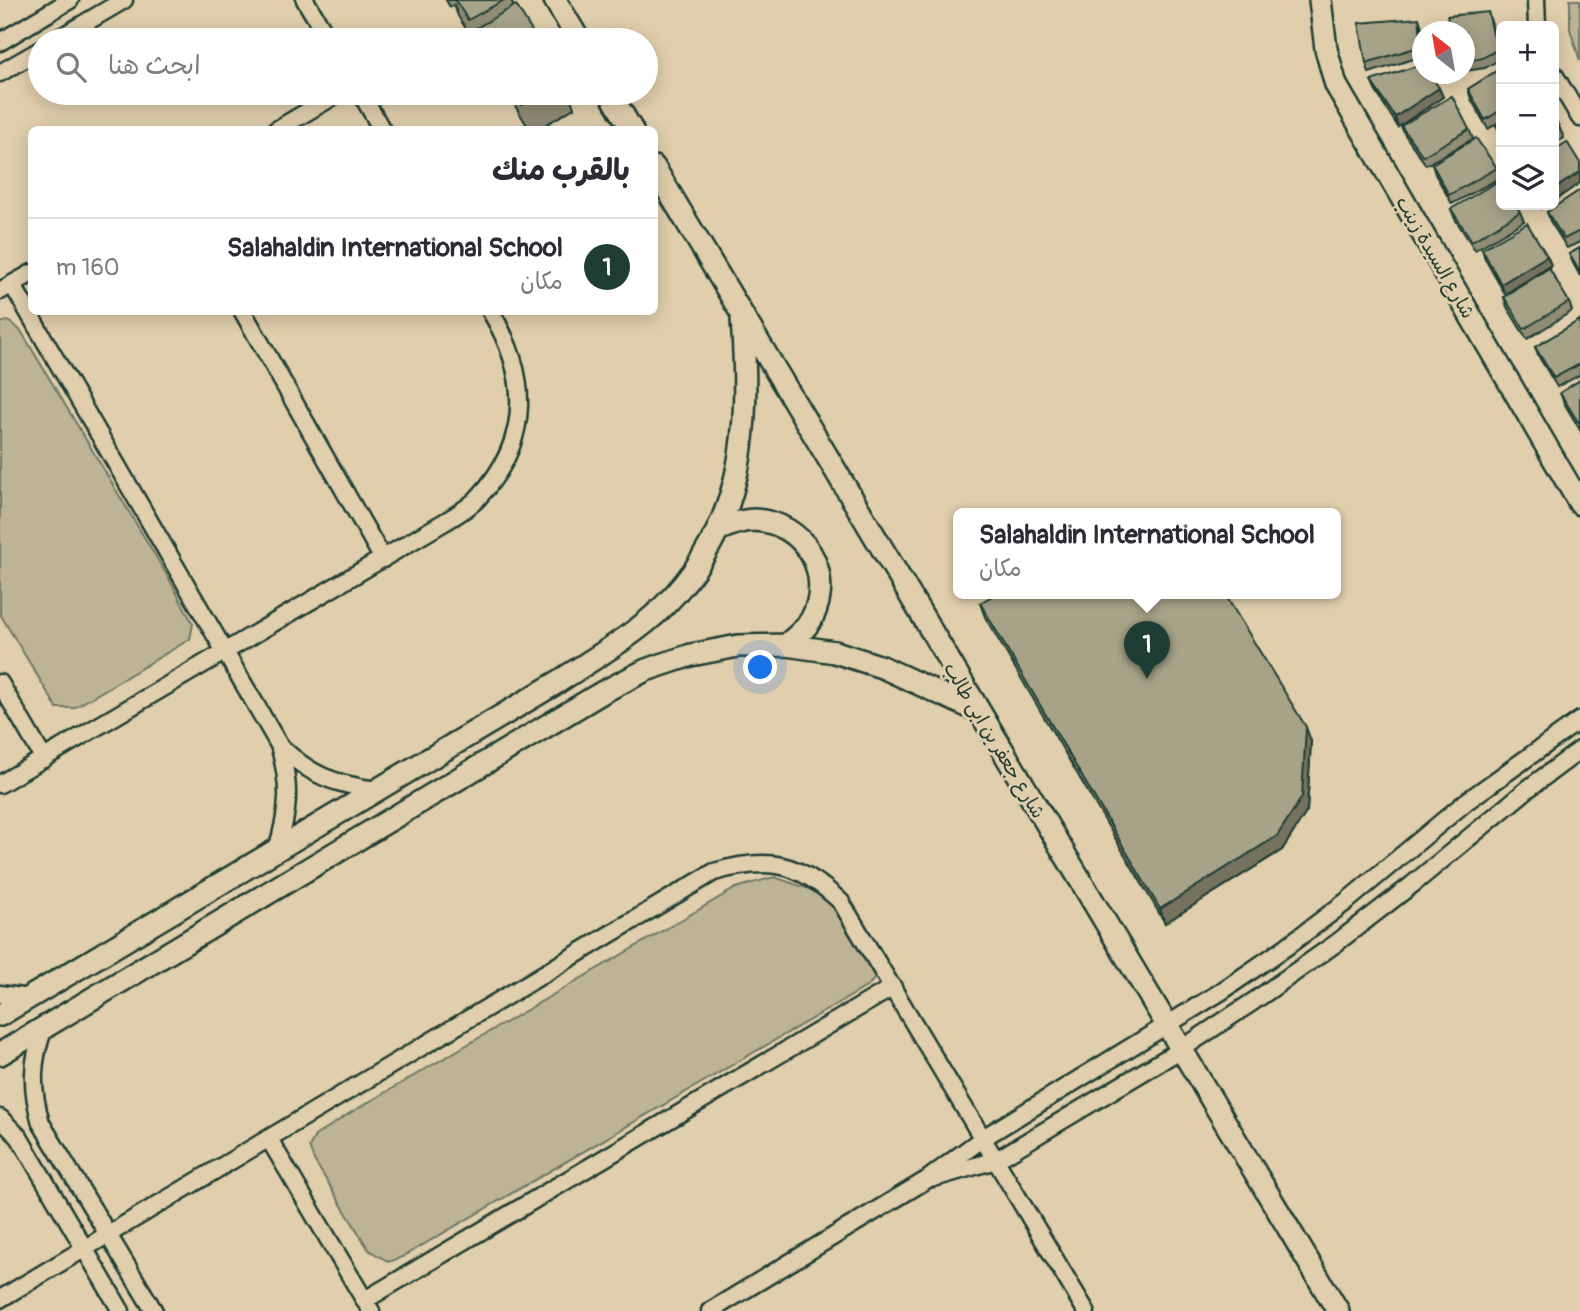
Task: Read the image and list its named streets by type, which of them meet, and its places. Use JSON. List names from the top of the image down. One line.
{"streets":{"street":["شارع السيدة زينب","شارع جعفر بن ابى طالب"]},"north":"top left","page":{"map_buttons":["+","−"],"search":"ابحث هنا","heading":"بالقرب منك","list":[{"mark":"1","name":"Salahaldin International School","note":"مكان","value":"160 m"}],"popup":["Salahaldin International School","مكان"],"pins":"1"}}
